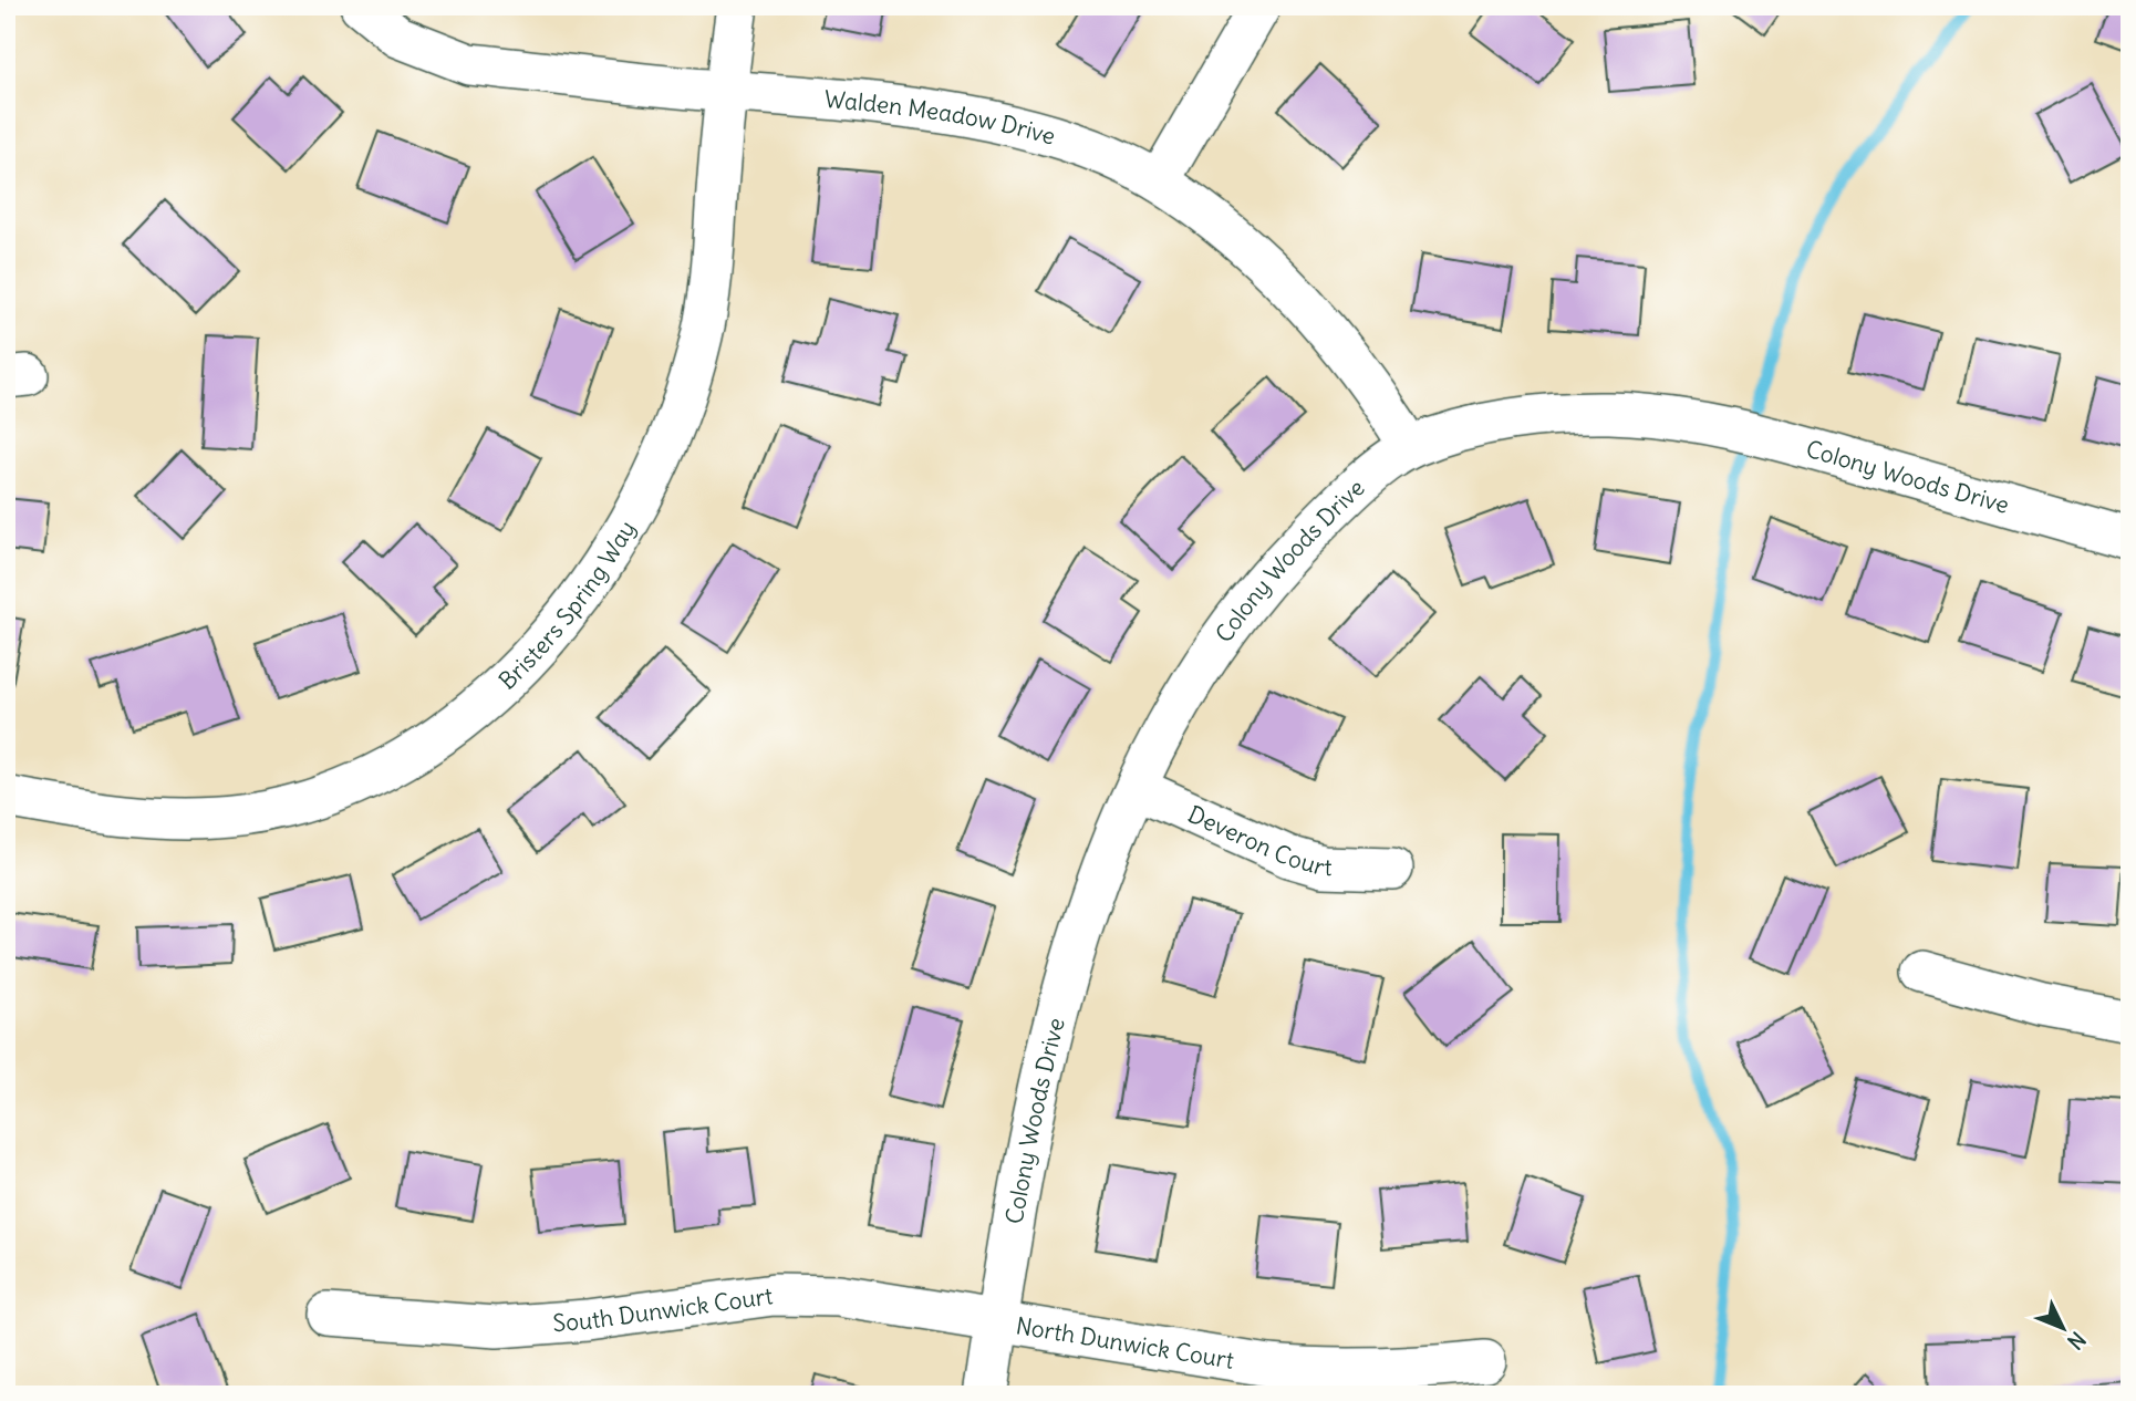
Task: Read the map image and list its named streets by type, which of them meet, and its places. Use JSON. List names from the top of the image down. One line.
{"streets":{"street":["Walden Meadow Drive","Colony Woods Drive","Bristers Spring Way","Deveron Court","South Dunwick Court","North Dunwick Court"]},"crossings":[["Walden Meadow Drive","Colony Woods Drive"],["Walden Meadow Drive","Bristers Spring Way"],["Colony Woods Drive","Deveron Court"],["Colony Woods Drive","South Dunwick Court"],["Colony Woods Drive","North Dunwick Court"],["South Dunwick Court","North Dunwick Court"]],"north":"bottom right"}
